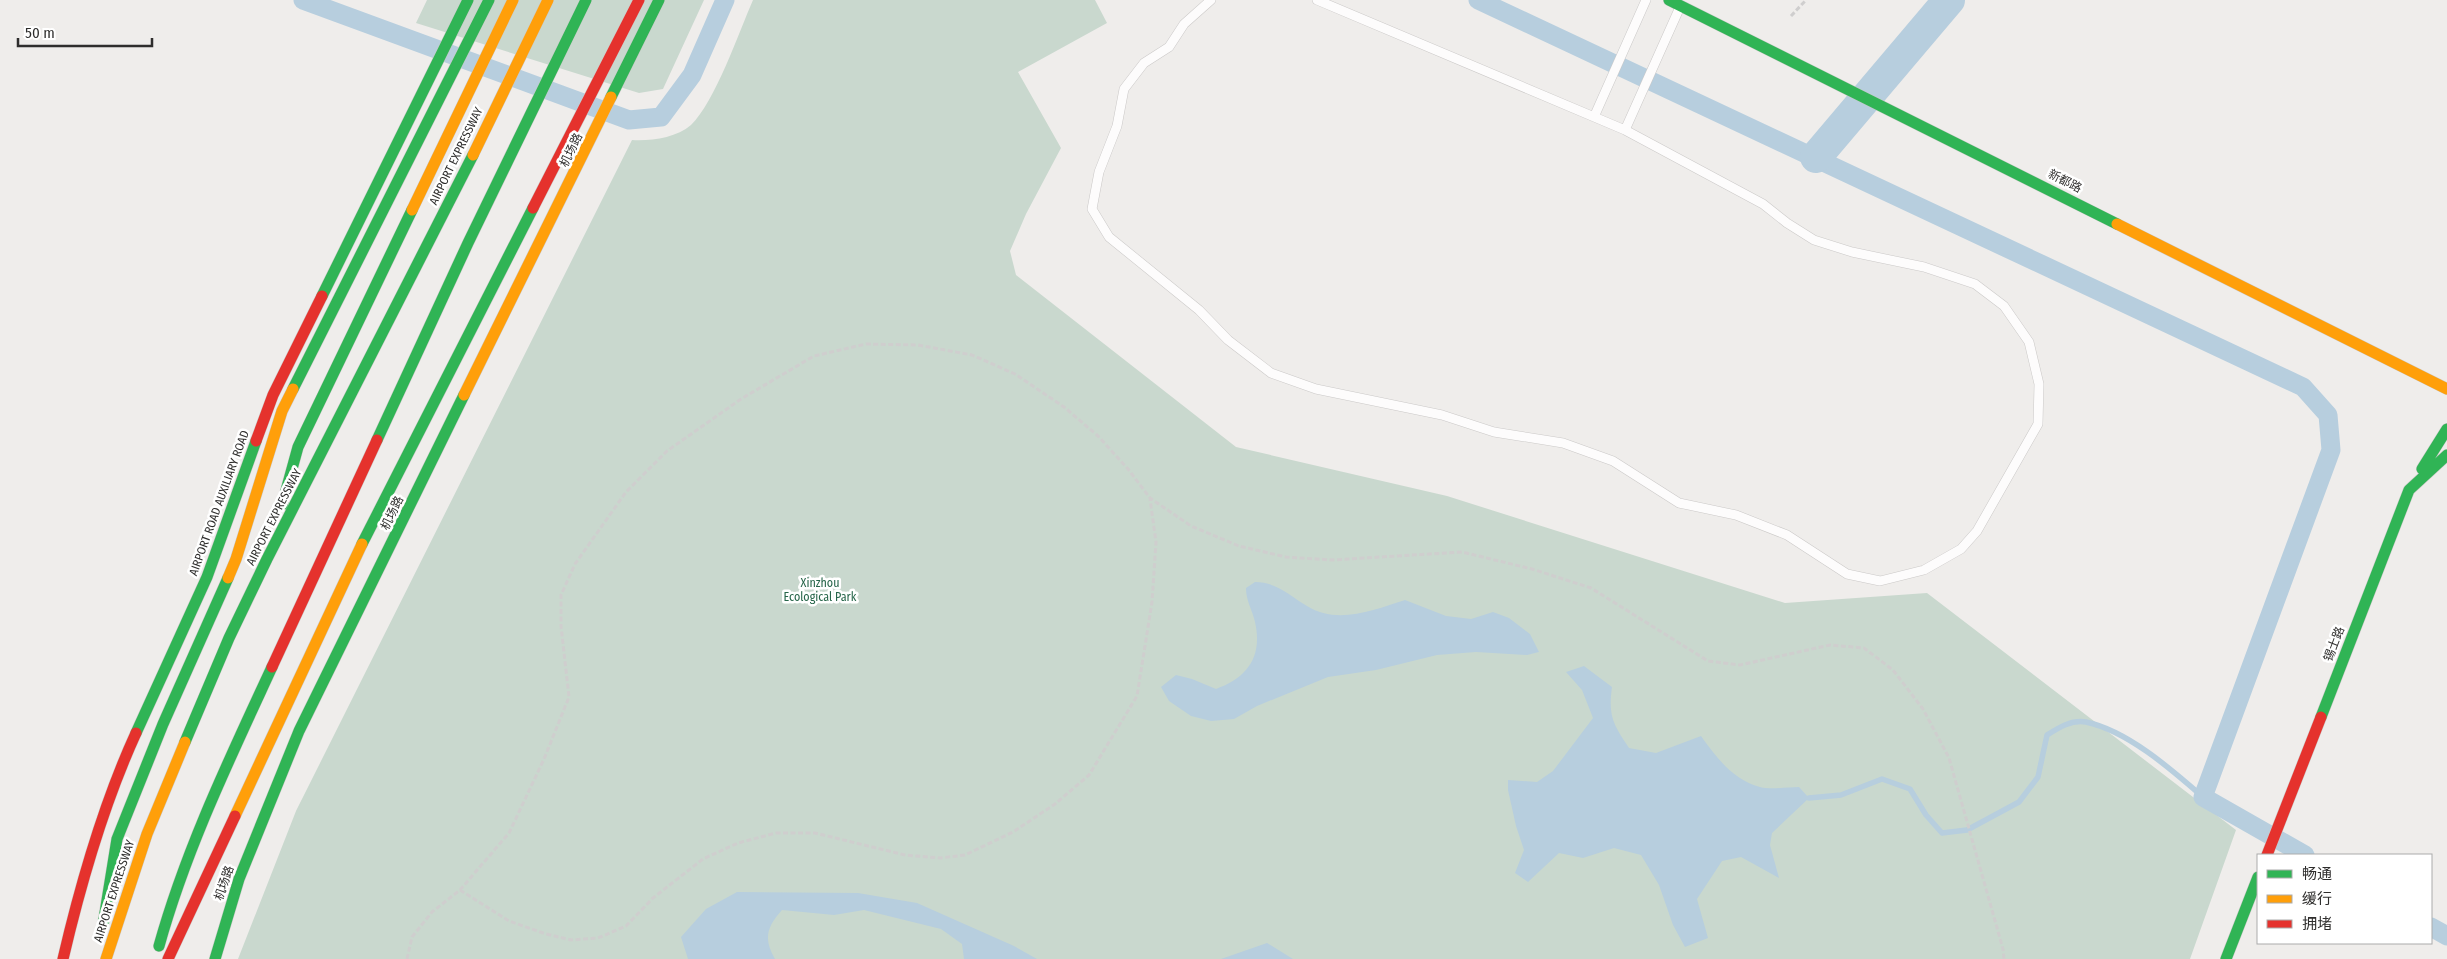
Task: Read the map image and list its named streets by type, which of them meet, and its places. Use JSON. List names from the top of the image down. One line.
{"streets":{"main road":["机场路","AIRPORT EXPRESSWAY","新都路","AIRPORT ROAD AUXILIARY ROAD","锡士路"]},"parks":["Xinzhou Ecological Park"],"legend":["畅通","缓行","拥堵"],"scale_bar":"50 m"}
